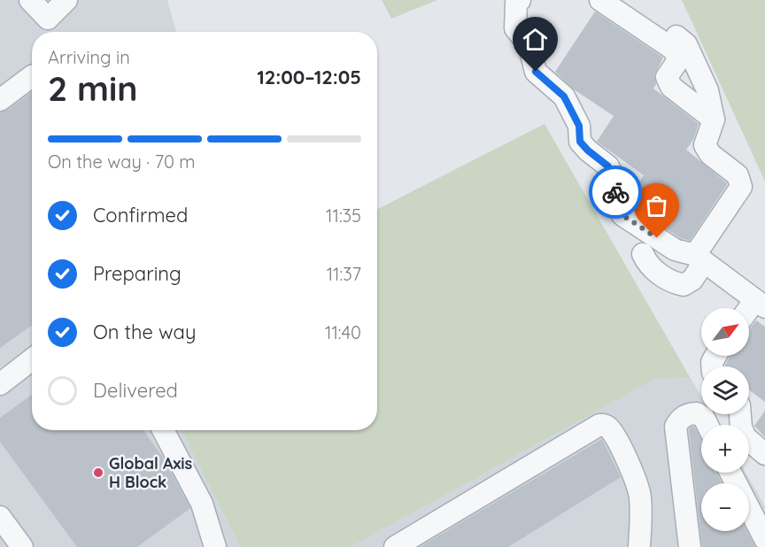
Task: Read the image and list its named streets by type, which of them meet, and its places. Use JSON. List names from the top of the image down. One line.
{"places":["Global Axis H Block"],"north":"top right","page":{"heading":["2 min","Arriving in","12:00–12:05"],"bar":"On the way · 70 m","list":[["Confirmed","11:35"],["Preparing","11:37"],["On the way","11:40"],"Delivered"],"map_buttons":["+","−"]}}
